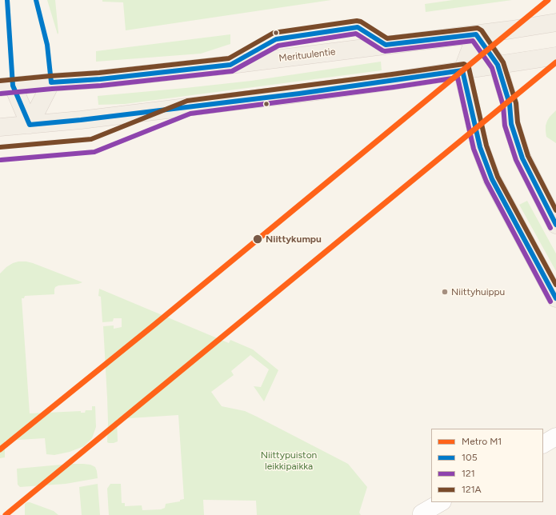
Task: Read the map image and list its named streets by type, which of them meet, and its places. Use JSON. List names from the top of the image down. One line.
{"streets":{"main road":["Merituulentie"]},"parks":["Niittypuiston leikkipaikka"],"places":["Niittykumpu","Niittyhuippu"],"lines":["metro line M1","transit line 105","transit line 121A","transit line 121"],"legend":["Metro M1","105","121","121A"]}
